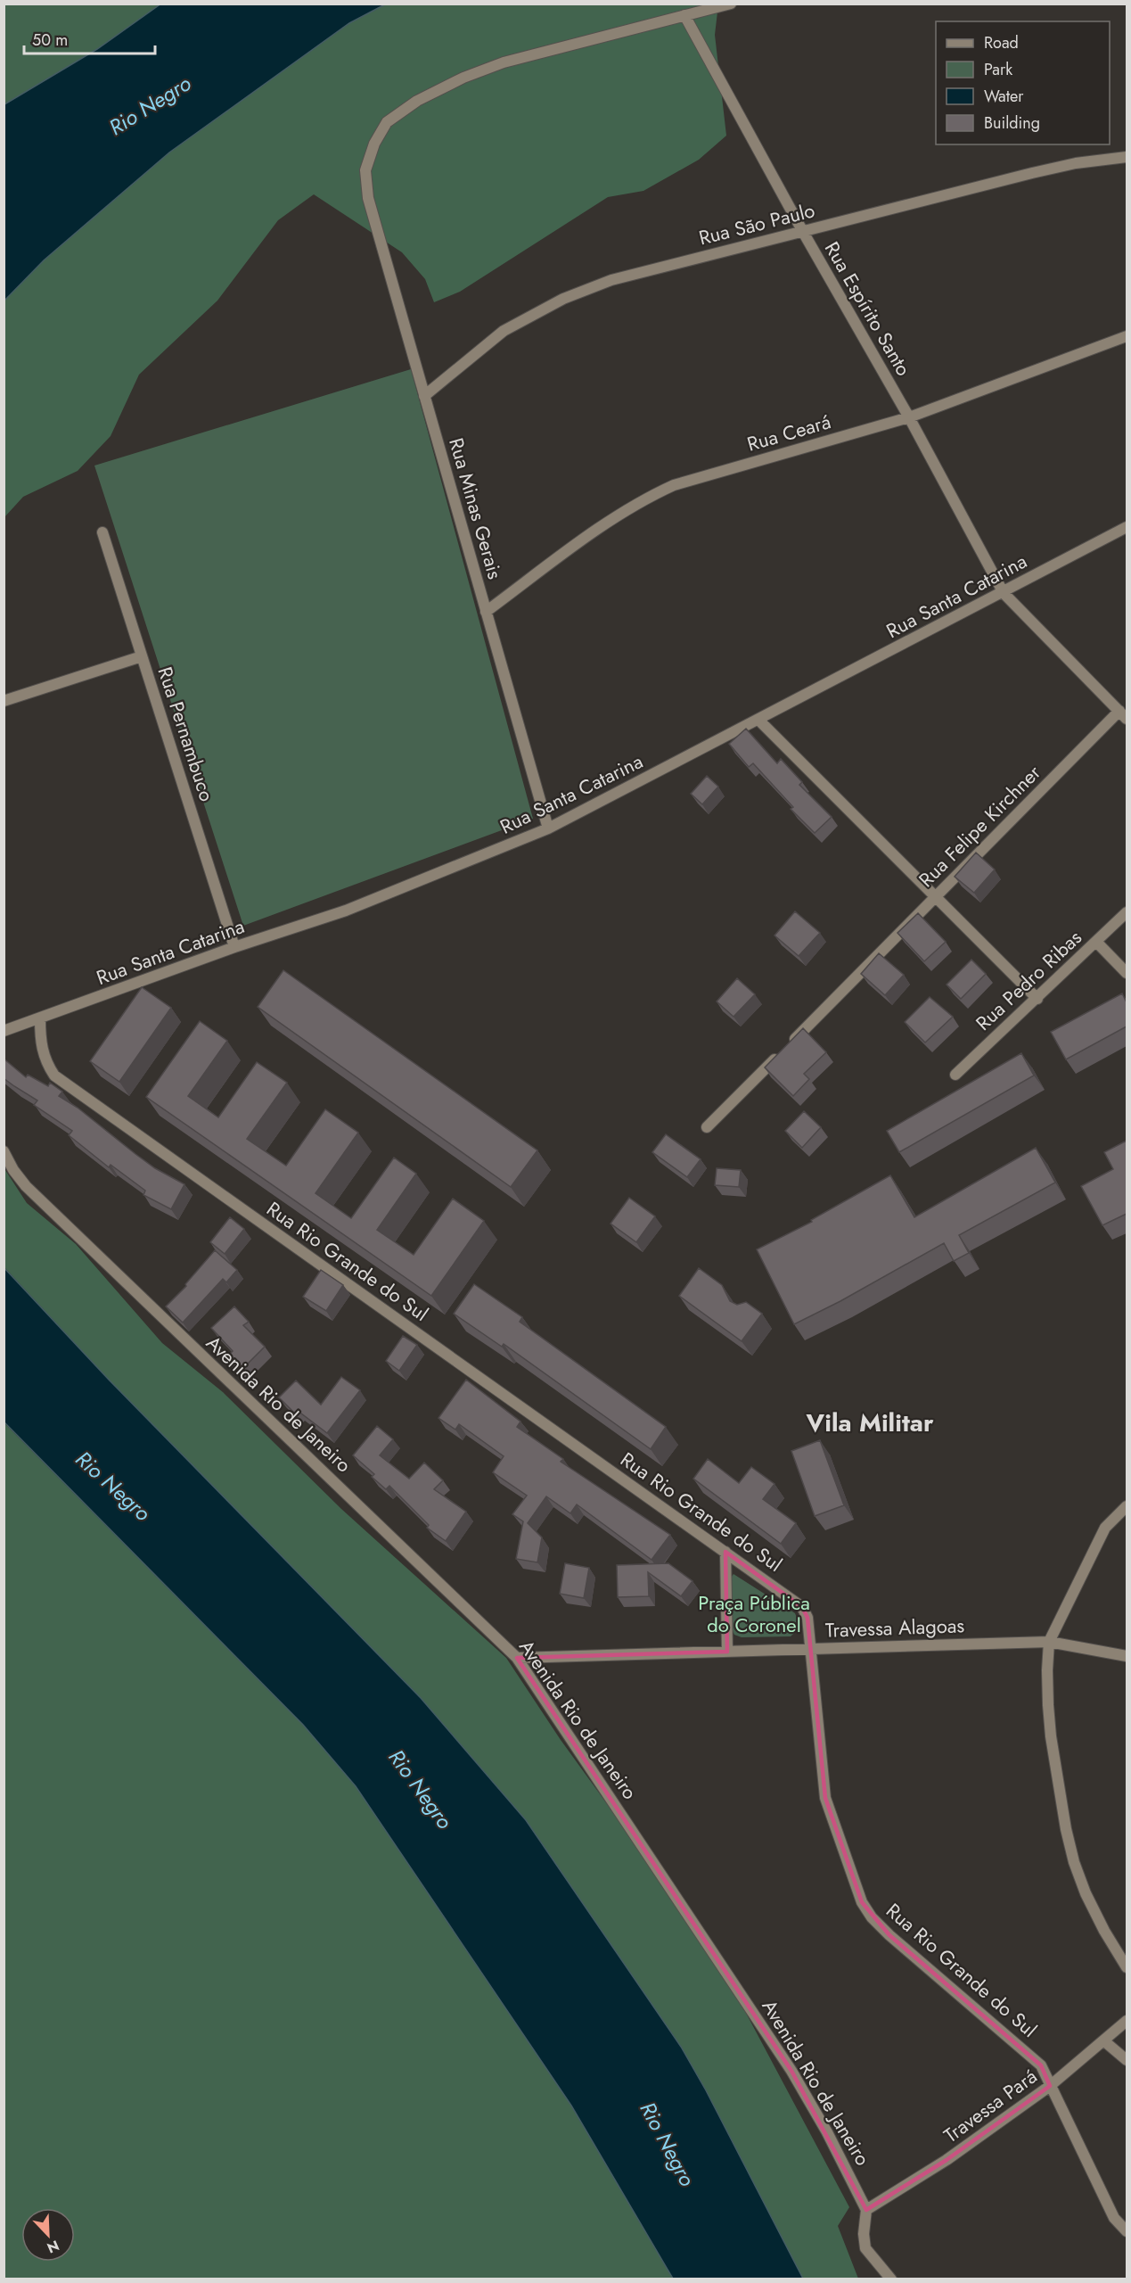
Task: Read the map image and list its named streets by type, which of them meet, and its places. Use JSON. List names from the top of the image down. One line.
{"streets":{"street":["Rua São Paulo","Rua Espírito Santo","Rua Ceará","Rua Minas Gerais","Rua Santa Catarina","Rua Pernambuco","Rua Felipe Kirchner","Rua Pedro Ribas","Rua Rio Grande do Sul","Avenida Rio de Janeiro","Travessa Alagoas","Travessa Pará"]},"crossings":[["Rua São Paulo","Rua Espírito Santo"],["Rua São Paulo","Rua Minas Gerais"],["Rua Espírito Santo","Rua Ceará"],["Rua Espírito Santo","Rua Minas Gerais"],["Rua Espírito Santo","Rua Santa Catarina"],["Rua Espírito Santo","Rua Felipe Kirchner"],["Rua Ceará","Rua Minas Gerais"],["Rua Minas Gerais","Rua Santa Catarina"],["Rua Santa Catarina","Rua Pernambuco"],["Rua Santa Catarina","Rua Rio Grande do Sul"],["Rua Rio Grande do Sul","Travessa Alagoas"],["Rua Rio Grande do Sul","Travessa Pará"],["Avenida Rio de Janeiro","Travessa Alagoas"],["Avenida Rio de Janeiro","Travessa Pará"]],"districts":["Vila Militar"],"water":["Rio Negro"],"parks":["Praça Pública do Coronel"],"legend":["Road","Park","Water","Building"],"scale_bar":"50 m","north":"bottom right"}
